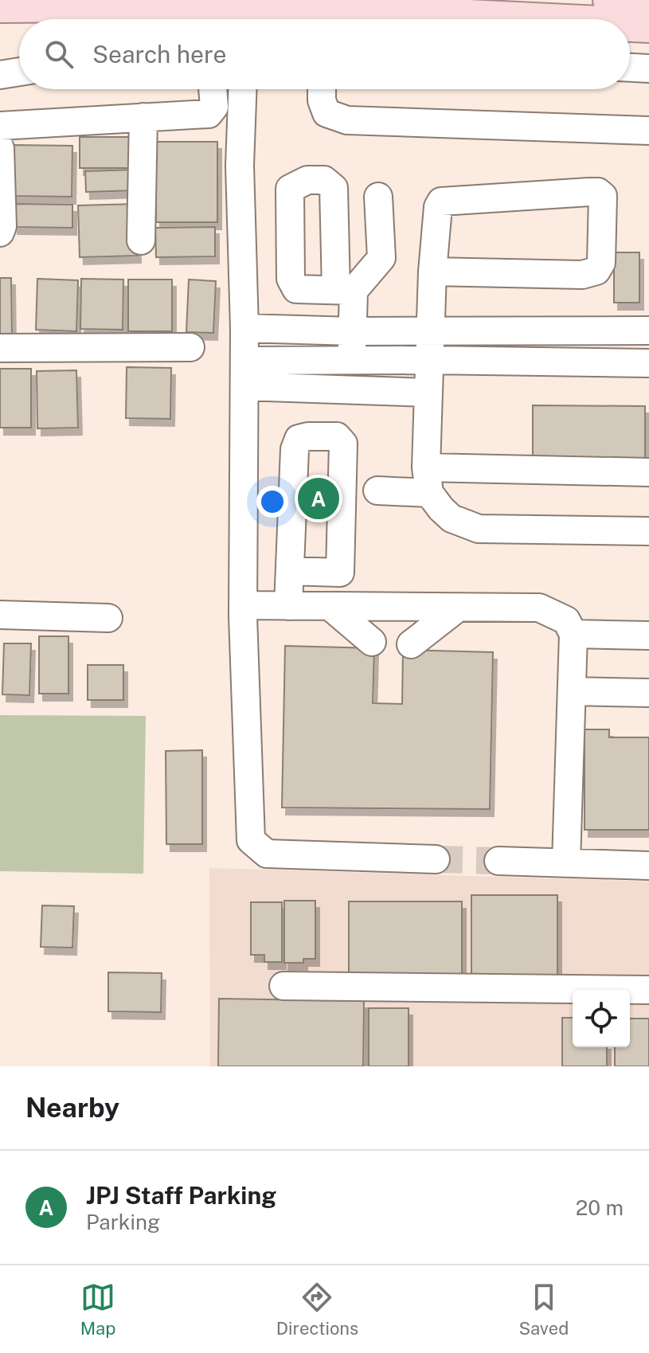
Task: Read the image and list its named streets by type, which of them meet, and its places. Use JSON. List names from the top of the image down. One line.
{"page":{"search":"Search here","pins":"A","heading":"Nearby","list":[{"mark":"A","name":"JPJ Staff Parking","note":"Parking","value":"20 m"}],"nav":["Map","Directions","Saved"]}}
